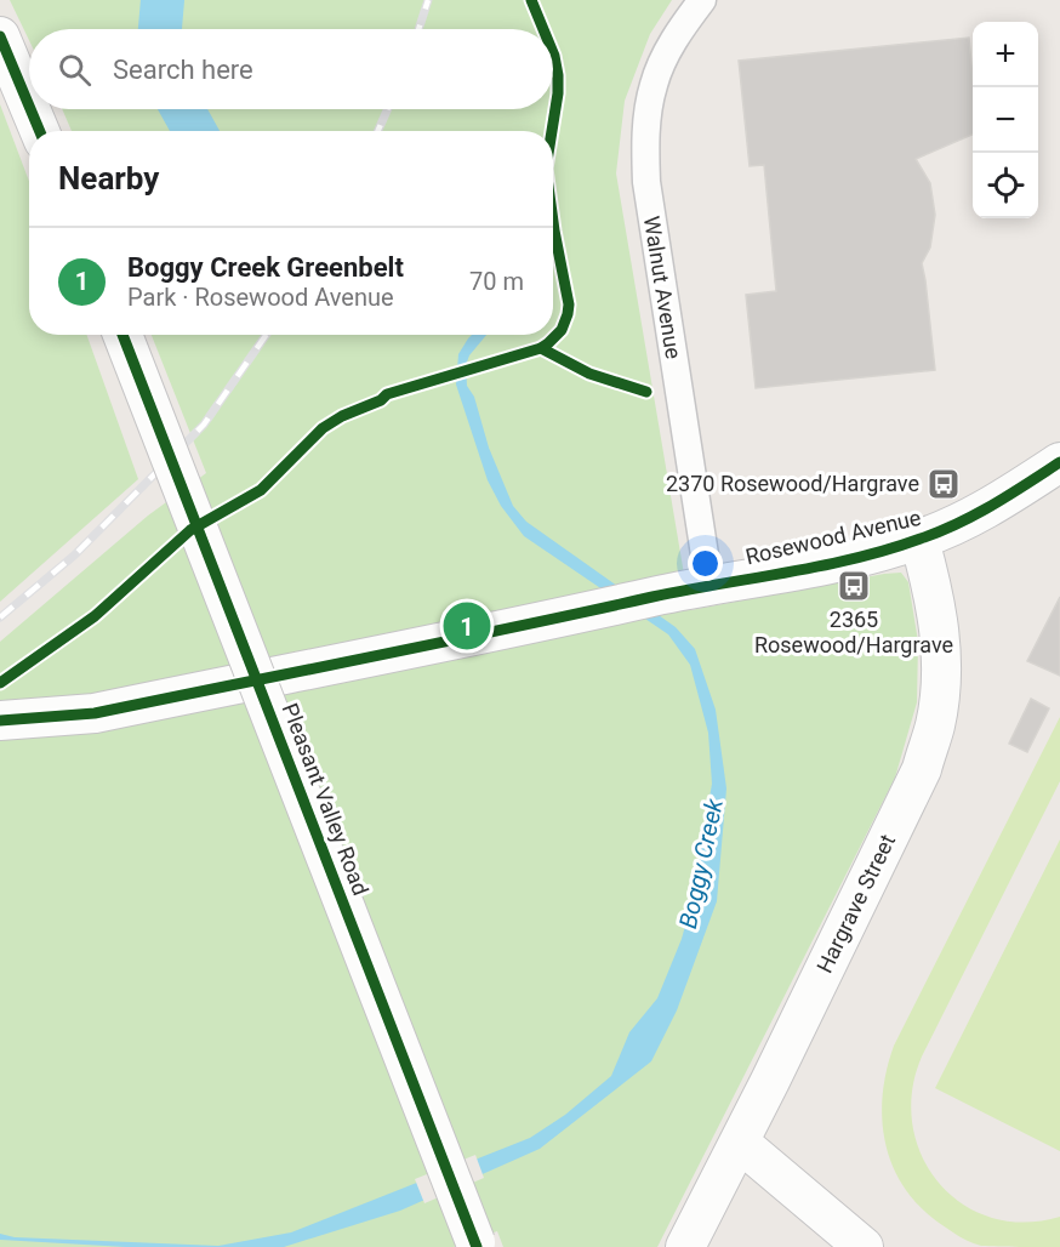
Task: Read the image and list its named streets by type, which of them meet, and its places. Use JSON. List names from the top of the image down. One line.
{"streets":{"street":["Walnut Avenue","Rosewood Avenue","Pleasant Valley Road","Hargrave Street"]},"crossings":[["Walnut Avenue","Rosewood Avenue"],["Rosewood Avenue","Hargrave Street"]],"water":["Boggy Creek"],"places":{"bus stop":["2370 Rosewood/Hargrave","2365 Rosewood/Hargrave"]},"page":{"map_buttons":["+","−"],"search":"Search here","heading":"Nearby","list":[{"mark":"1","name":"Boggy Creek Greenbelt","note":"Park · Rosewood Avenue","value":"70 m"}],"pins":"1"}}
